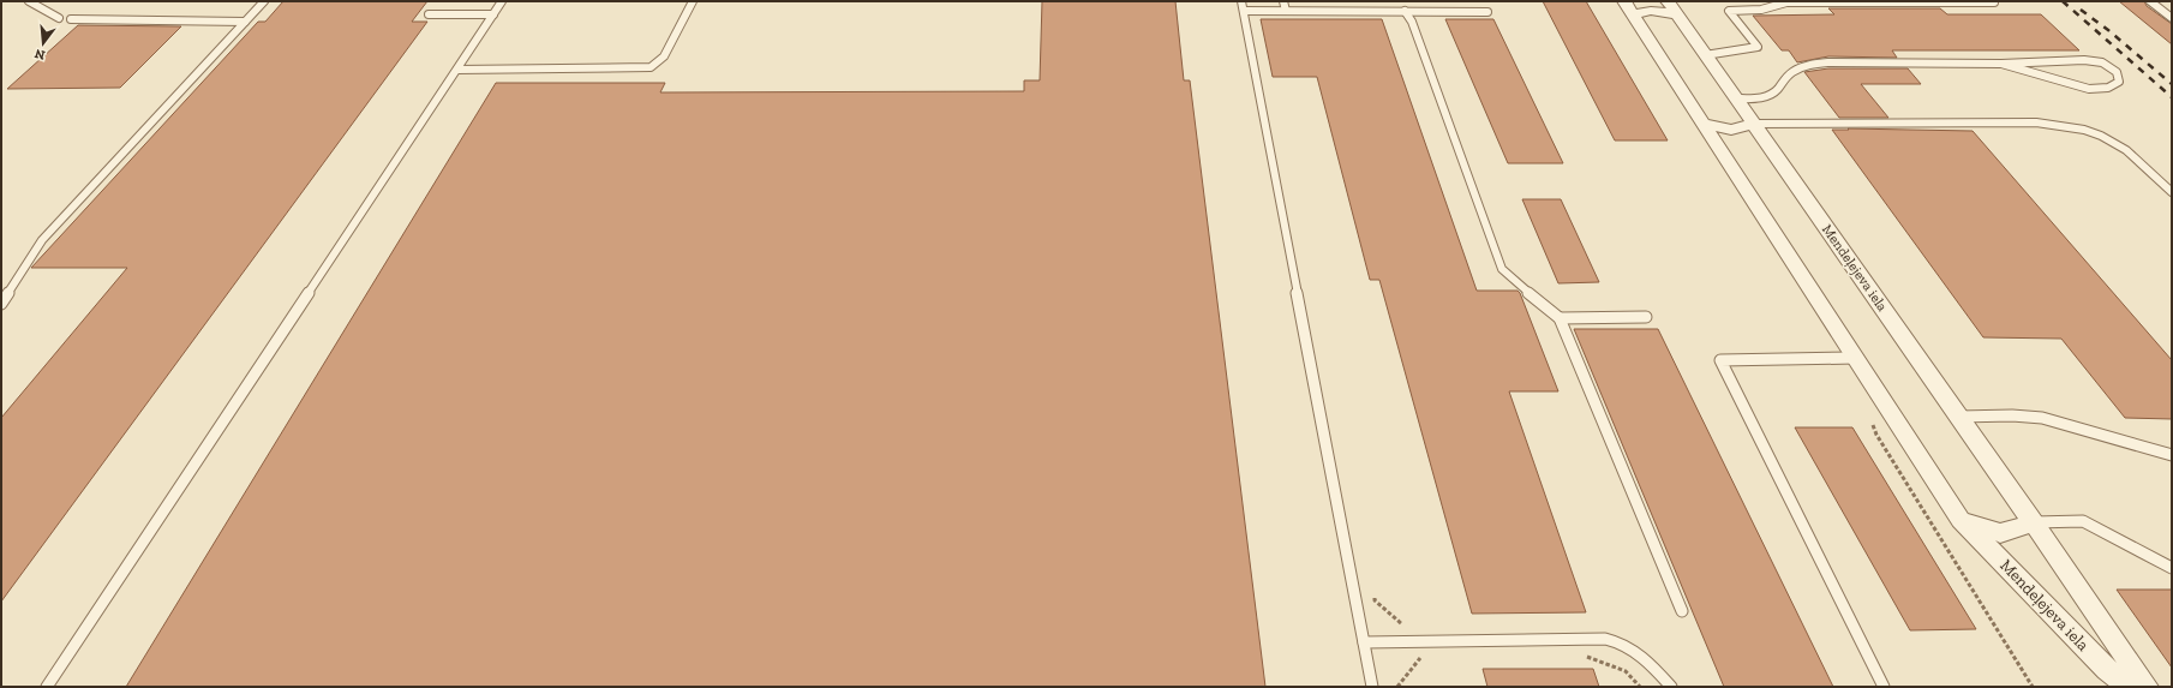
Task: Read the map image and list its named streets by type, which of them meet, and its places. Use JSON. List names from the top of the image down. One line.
{"streets":{"street":["Mendeļejeva iela"]},"north":"bottom"}
